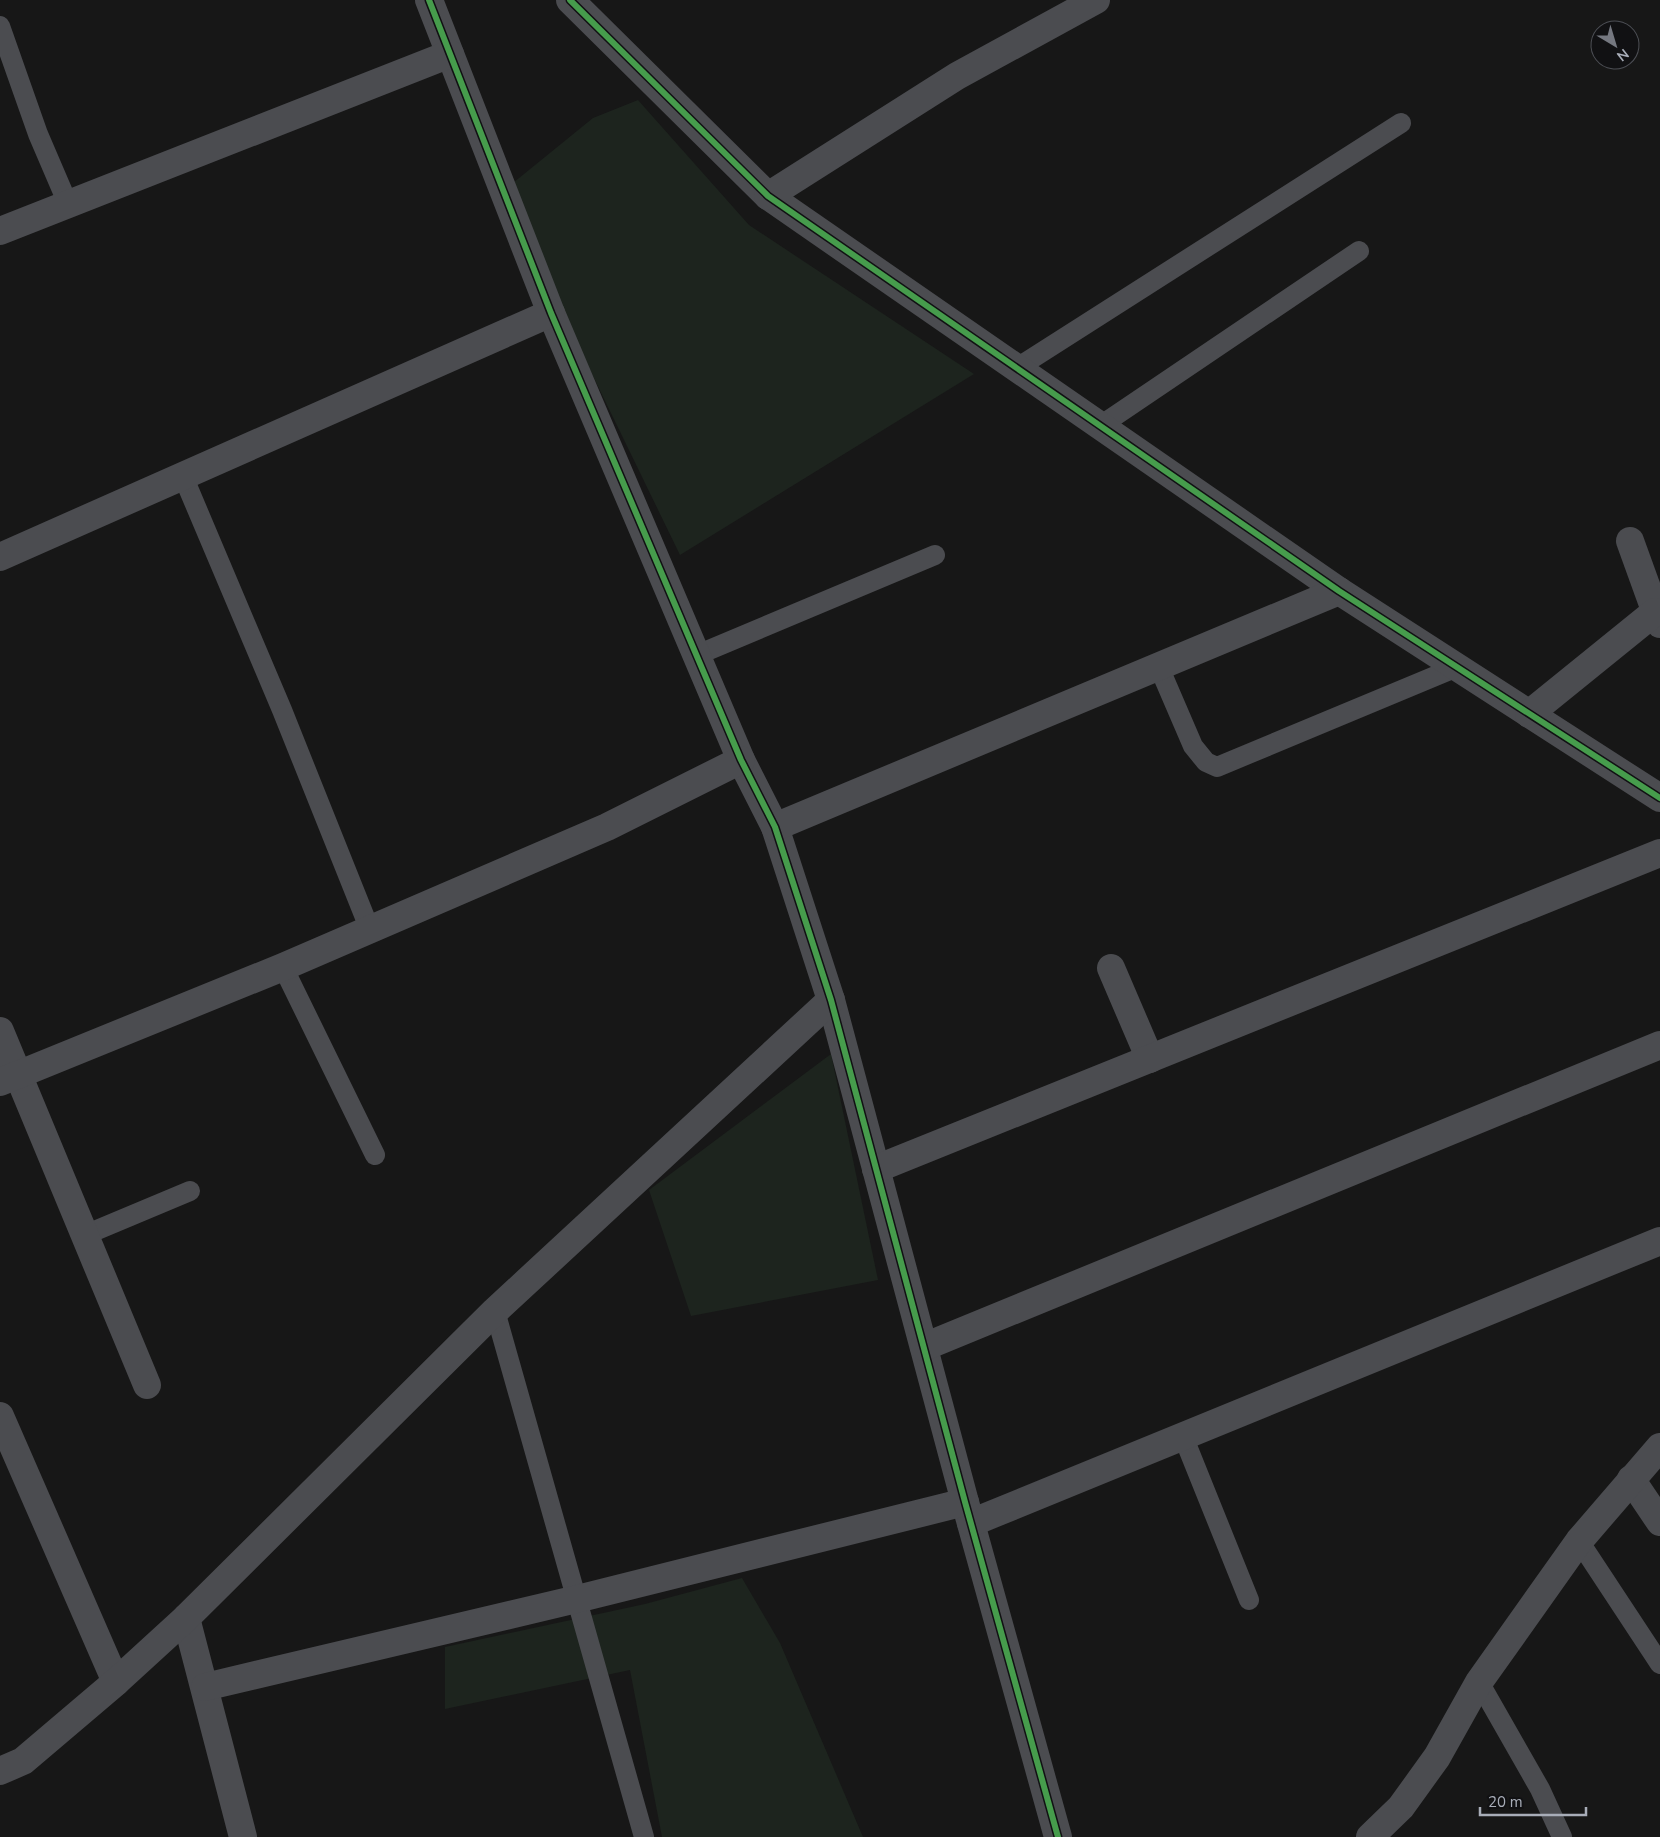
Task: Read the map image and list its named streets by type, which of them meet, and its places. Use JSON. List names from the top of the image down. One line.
{"scale_bar":"20 m","north":"bottom right"}
